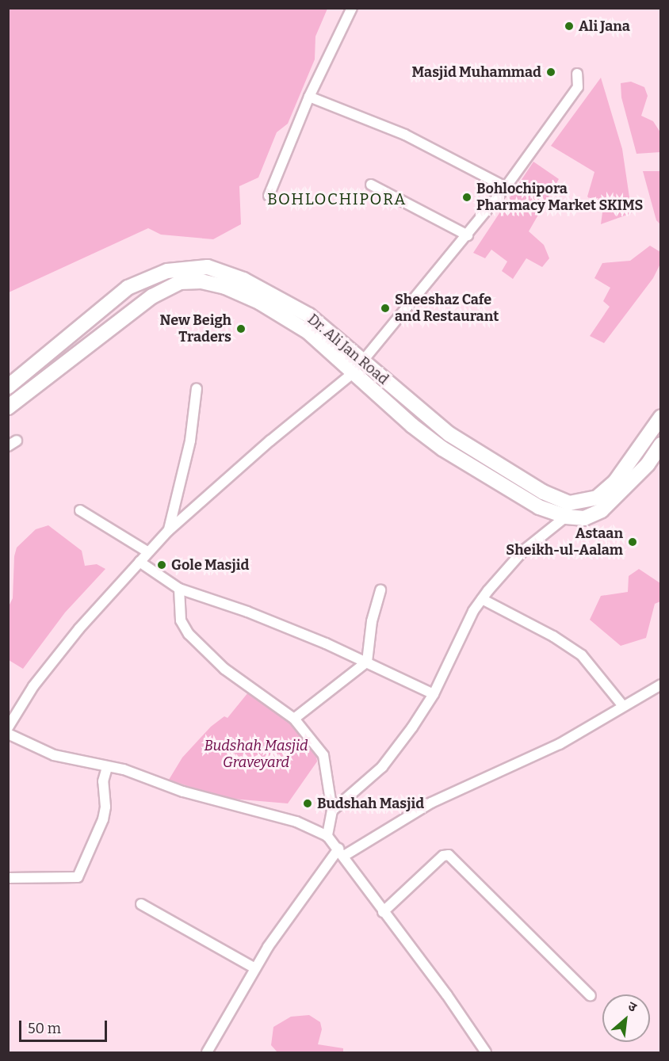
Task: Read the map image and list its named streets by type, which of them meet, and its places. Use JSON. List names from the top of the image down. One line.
{"streets":{"main road":["Dr. Ali Jan Road"]},"districts":["BOHLOCHIPORA"],"parks":["Budshah Masjid Graveyard"],"places":["Ali Jana","Masjid Muhammad","Bohlochipora Pharmacy Market SKIMS","Sheeshaz Cafe and Restaurant","New Beigh Traders","Astaan Sheikh-ul-Aalam","Gole Masjid","Budshah Masjid"],"scale_bar":"50 m","north":"top right"}
